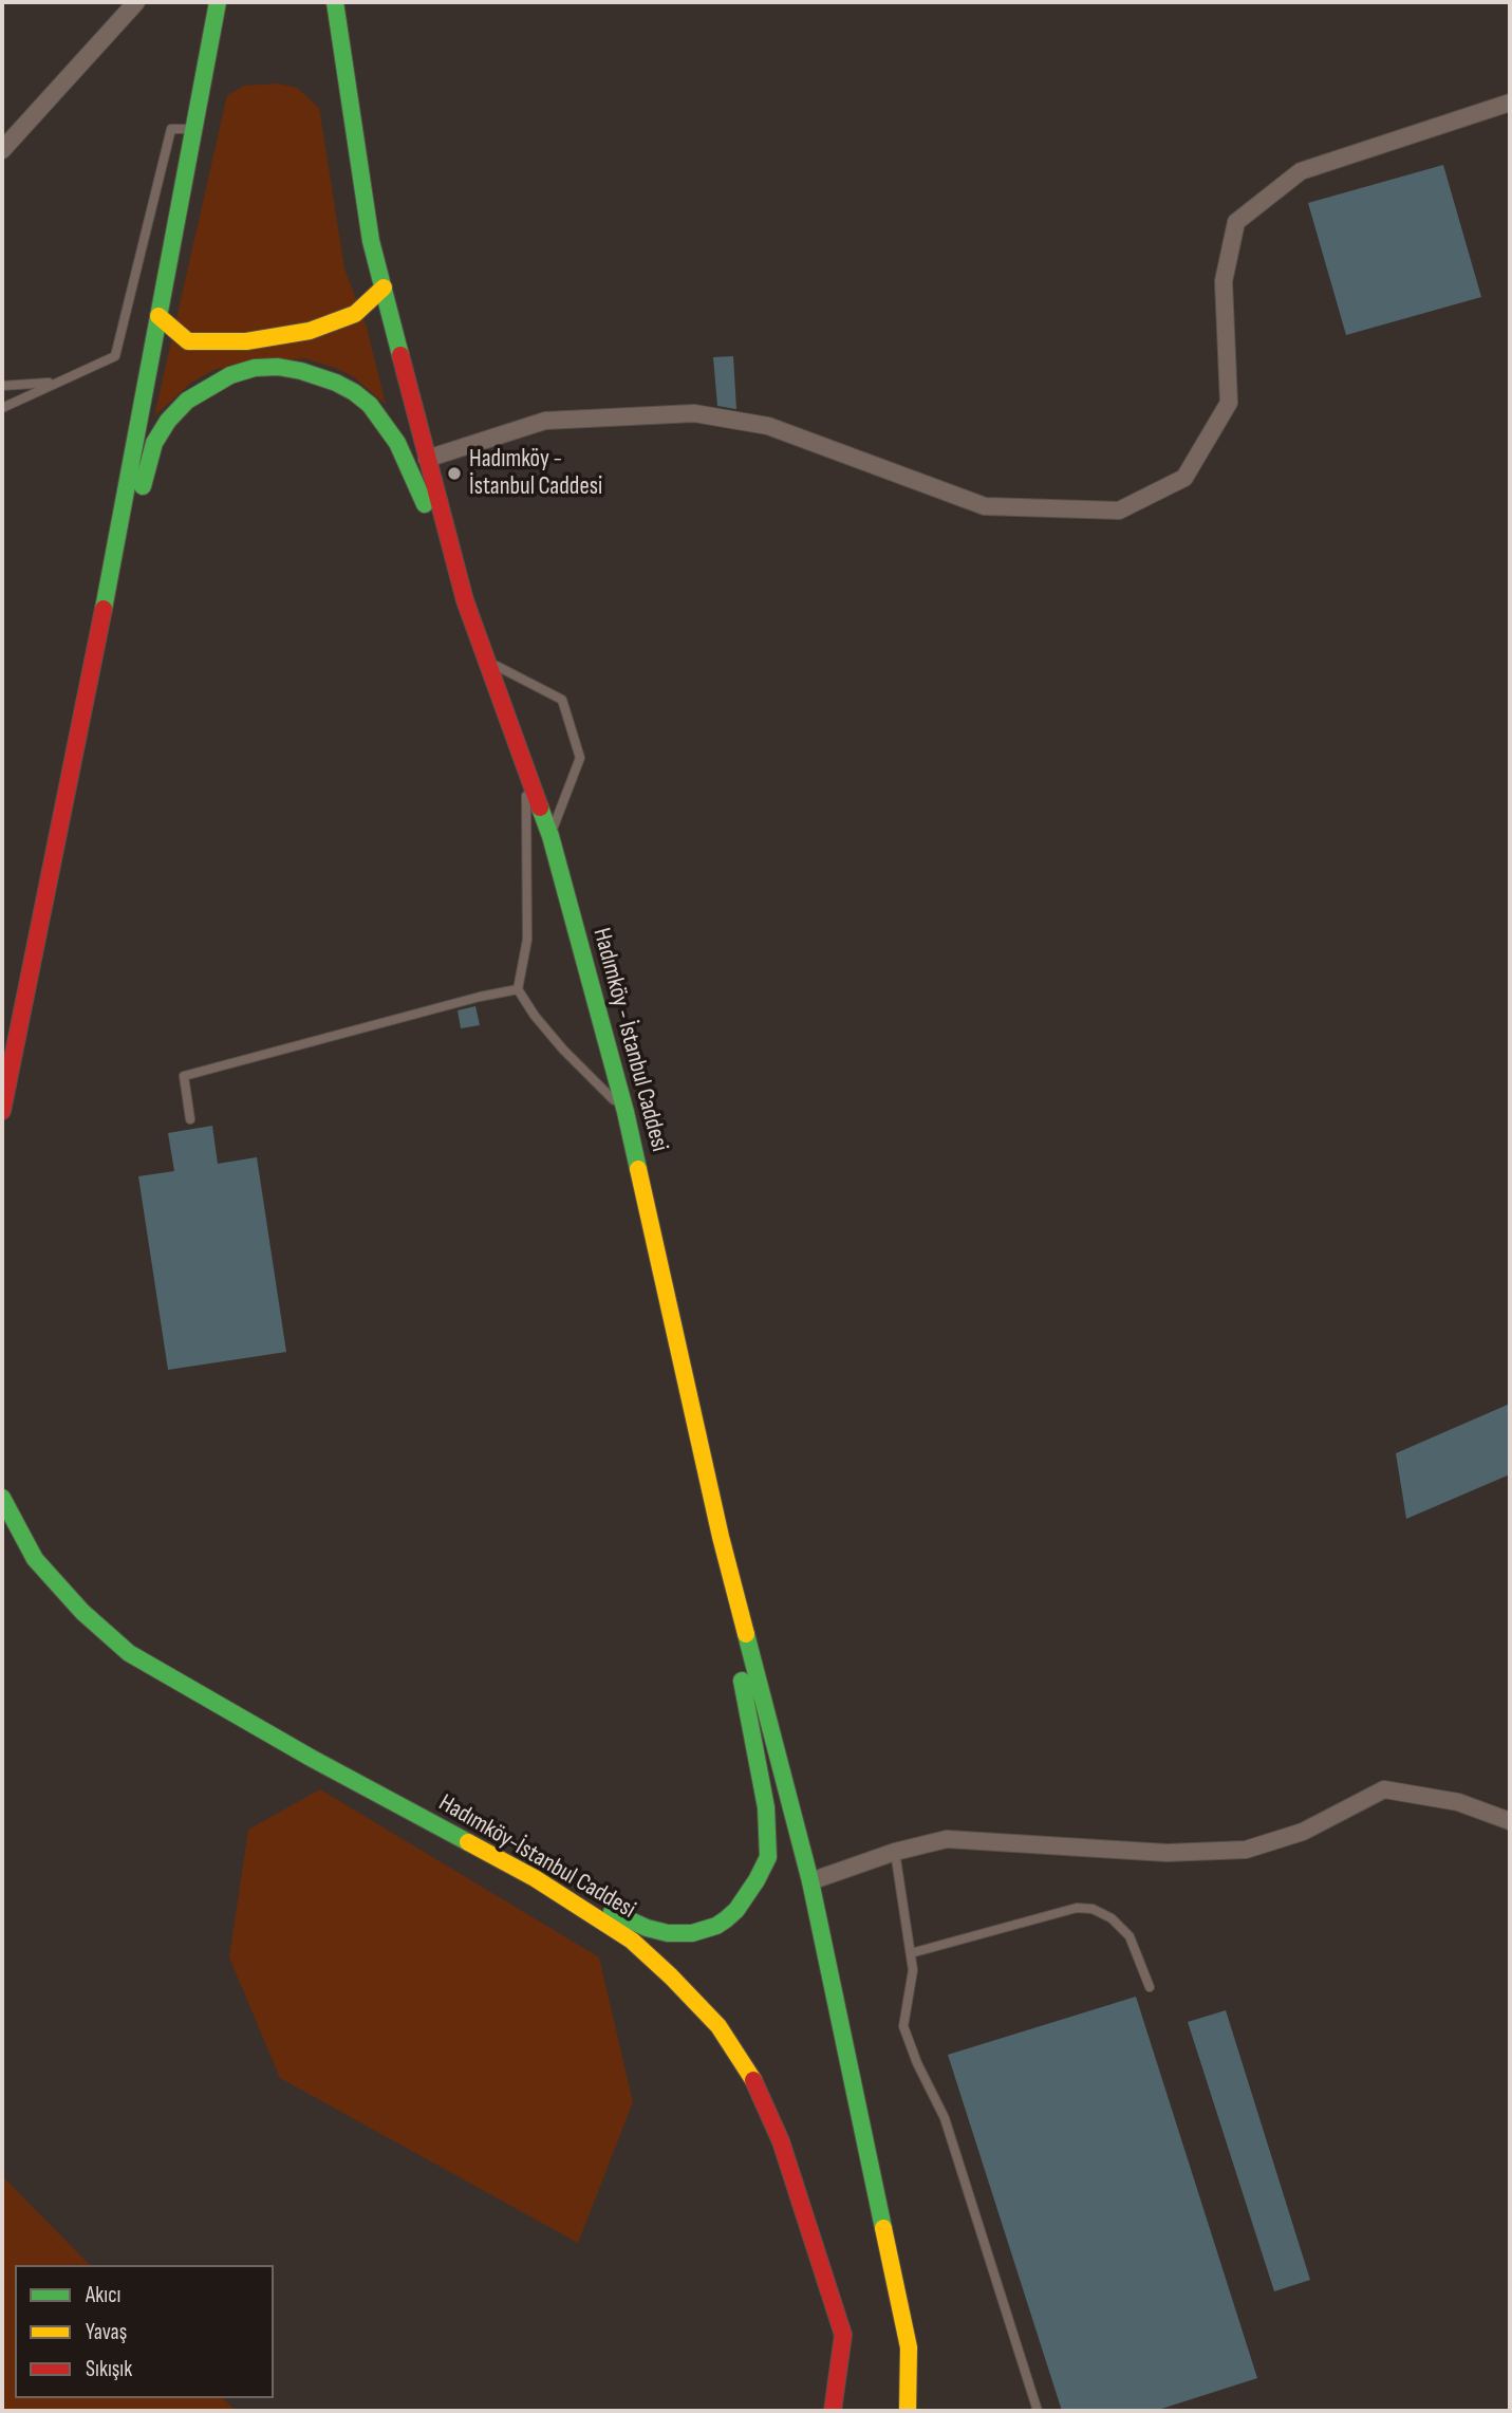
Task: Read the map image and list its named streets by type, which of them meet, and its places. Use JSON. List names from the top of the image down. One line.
{"streets":{"main road":["Hadımköy - İstanbul Caddesi","Hadımköy-İstanbul Caddesi"]},"places":["Hadımköy - İstanbul Caddesi"],"legend":["Akıcı","Yavaş","Sıkışık"]}
